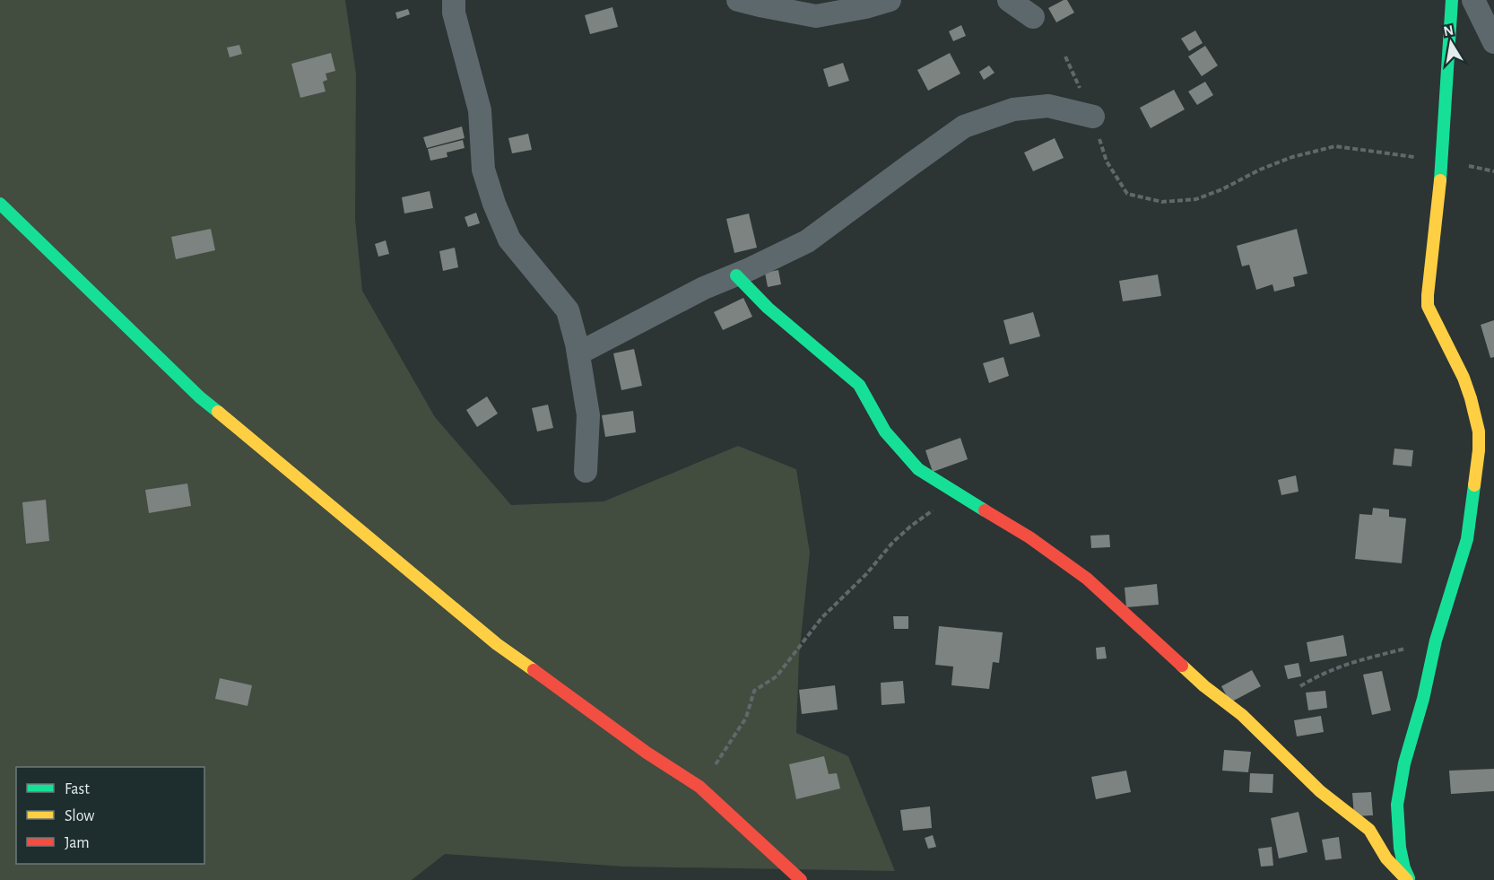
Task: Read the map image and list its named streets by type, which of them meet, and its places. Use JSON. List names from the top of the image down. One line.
{"legend":["Fast","Slow","Jam"],"north":"top"}
